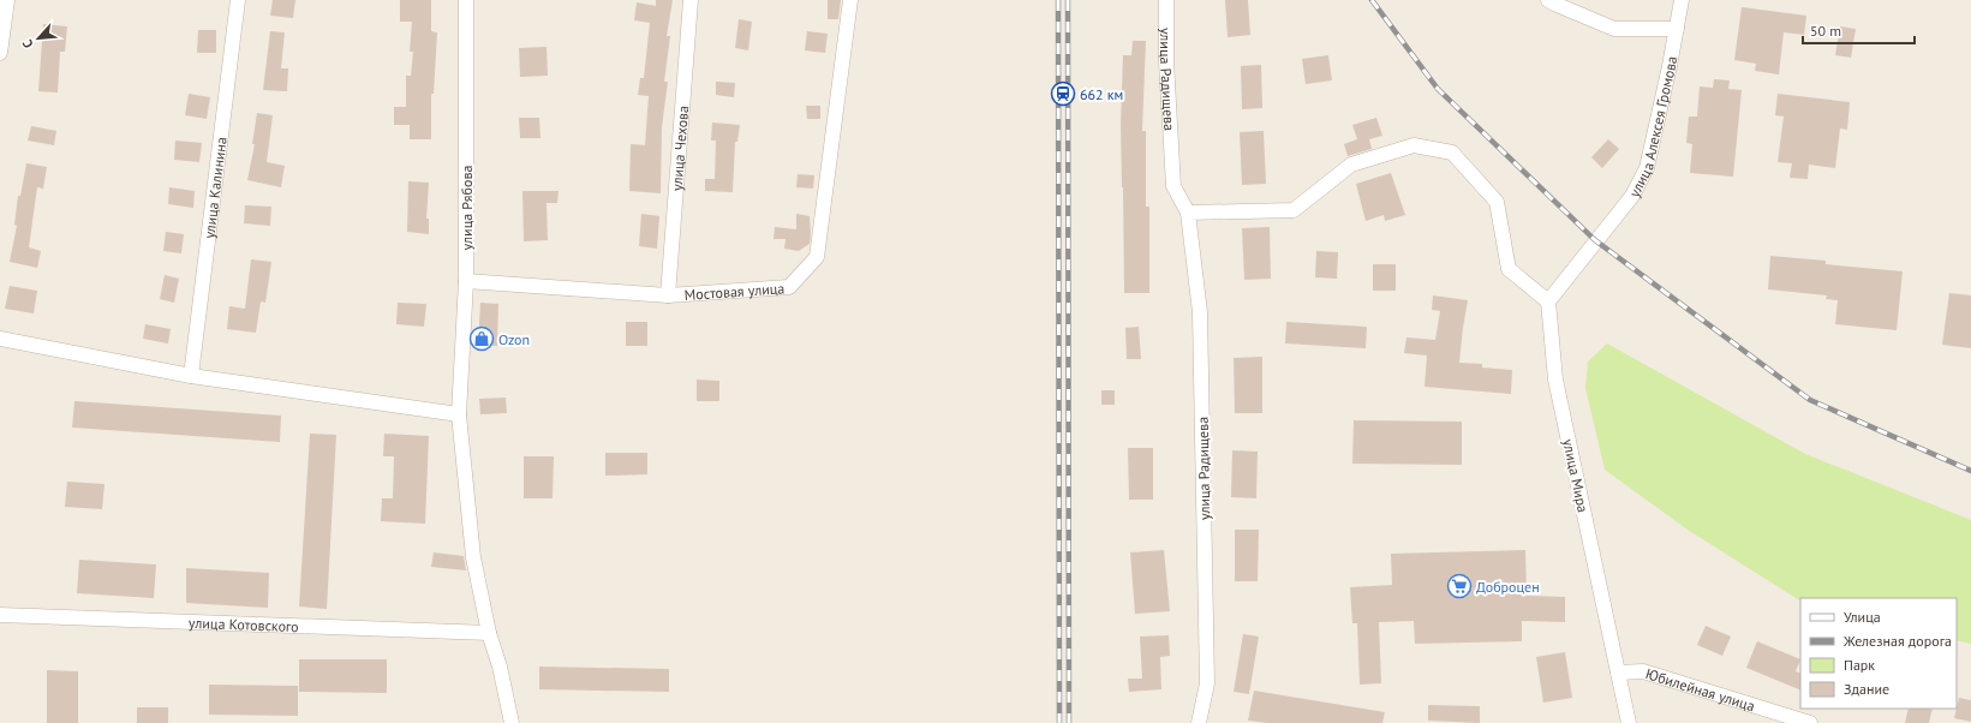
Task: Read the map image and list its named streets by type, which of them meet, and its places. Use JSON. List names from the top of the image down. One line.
{"streets":{"street":["улица Радищева","улица Алексея Громова","улица Чехова","улица Калинина","улица Рябова","Мостовая улица","улица Мира","улица Котовского","Юбилейная улица"]},"crossings":[["улица Алексея Громова","улица Мира"],["улица Чехова","Мостовая улица"],["улица Рябова","Мостовая улица"],["улица Рябова","улица Котовского"],["улица Мира","Юбилейная улица"]],"places":{"station":["662 км"],"shop":["Ozon"],"supermarket":["Доброцен"]},"legend":["Улица","Железная дорога","Парк","Здание"],"scale_bar":"50 m","north":"bottom left"}
